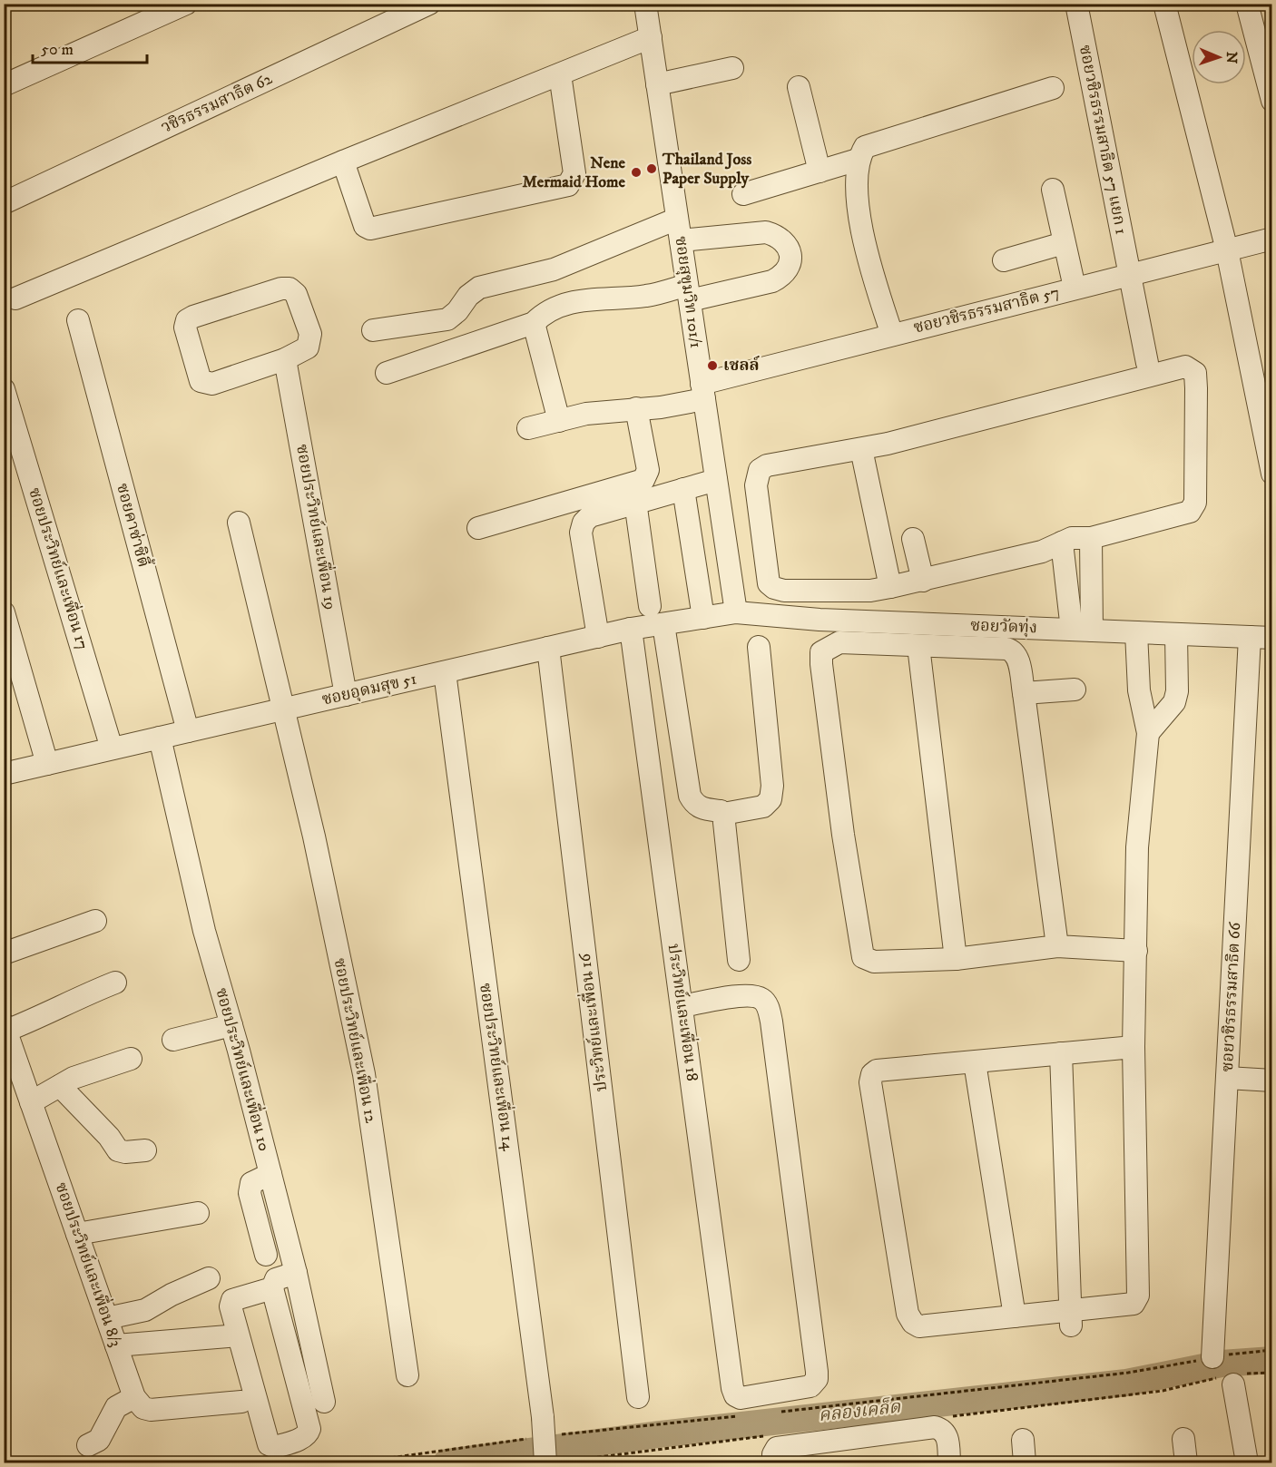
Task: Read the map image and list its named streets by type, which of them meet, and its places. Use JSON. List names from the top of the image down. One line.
{"streets":{"street":["วชิรธรรมสาธิต 62","ซอยวชิรธรรมสาธิต 57 แยก 1","ซอยสุขุมวิท 101/1","ซอยวชิรธรรมสาธิต 57","ซอยคาซ่าซิตี้","ซอยประวิทย์และเพื่อน 19","ซอยประวิทย์และเพื่อน 17","ซอยวัดทุ่ง","ซอยอุดมสุข 51","ซอยวชิรธรรมสาธิต 66","ประวิทย์และเพื่อน 18","ประวิทย์และเพื่อน 16","ซอยประวิทย์และเพื่อน 12","ซอยประวิทย์และเพื่อน 14","ซอยประวิทย์และเพื่อน 10","ซอยประวิทย์และเพื่อน 8/3"]},"crossings":[["ซอยวชิรธรรมสาธิต 57 แยก 1","ซอยวชิรธรรมสาธิต 57"],["ซอยสุขุมวิท 101/1","ซอยวชิรธรรมสาธิต 57"],["ซอยสุขุมวิท 101/1","ซอยวัดทุ่ง"],["ซอยสุขุมวิท 101/1","ซอยอุดมสุข 51"],["ซอยคาซ่าซิตี้","ซอยอุดมสุข 51"],["ซอยประวิทย์และเพื่อน 19","ซอยอุดมสุข 51"],["ซอยประวิทย์และเพื่อน 17","ซอยอุดมสุข 51"],["ซอยวัดทุ่ง","ซอยอุดมสุข 51"],["ซอยวัดทุ่ง","ซอยวชิรธรรมสาธิต 66"],["ซอยอุดมสุข 51","ประวิทย์และเพื่อน 18"],["ซอยอุดมสุข 51","ประวิทย์และเพื่อน 16"],["ซอยอุดมสุข 51","ซอยประวิทย์และเพื่อน 12"],["ซอยอุดมสุข 51","ซอยประวิทย์และเพื่อน 14"],["ซอยอุดมสุข 51","ซอยประวิทย์และเพื่อน 10"]],"water":["คลองเคล็ด"],"places":["Thailand Joss Paper Supply","Nene Mermaid Home","เชลล์"],"scale_bar":"50 m","north":"right"}
